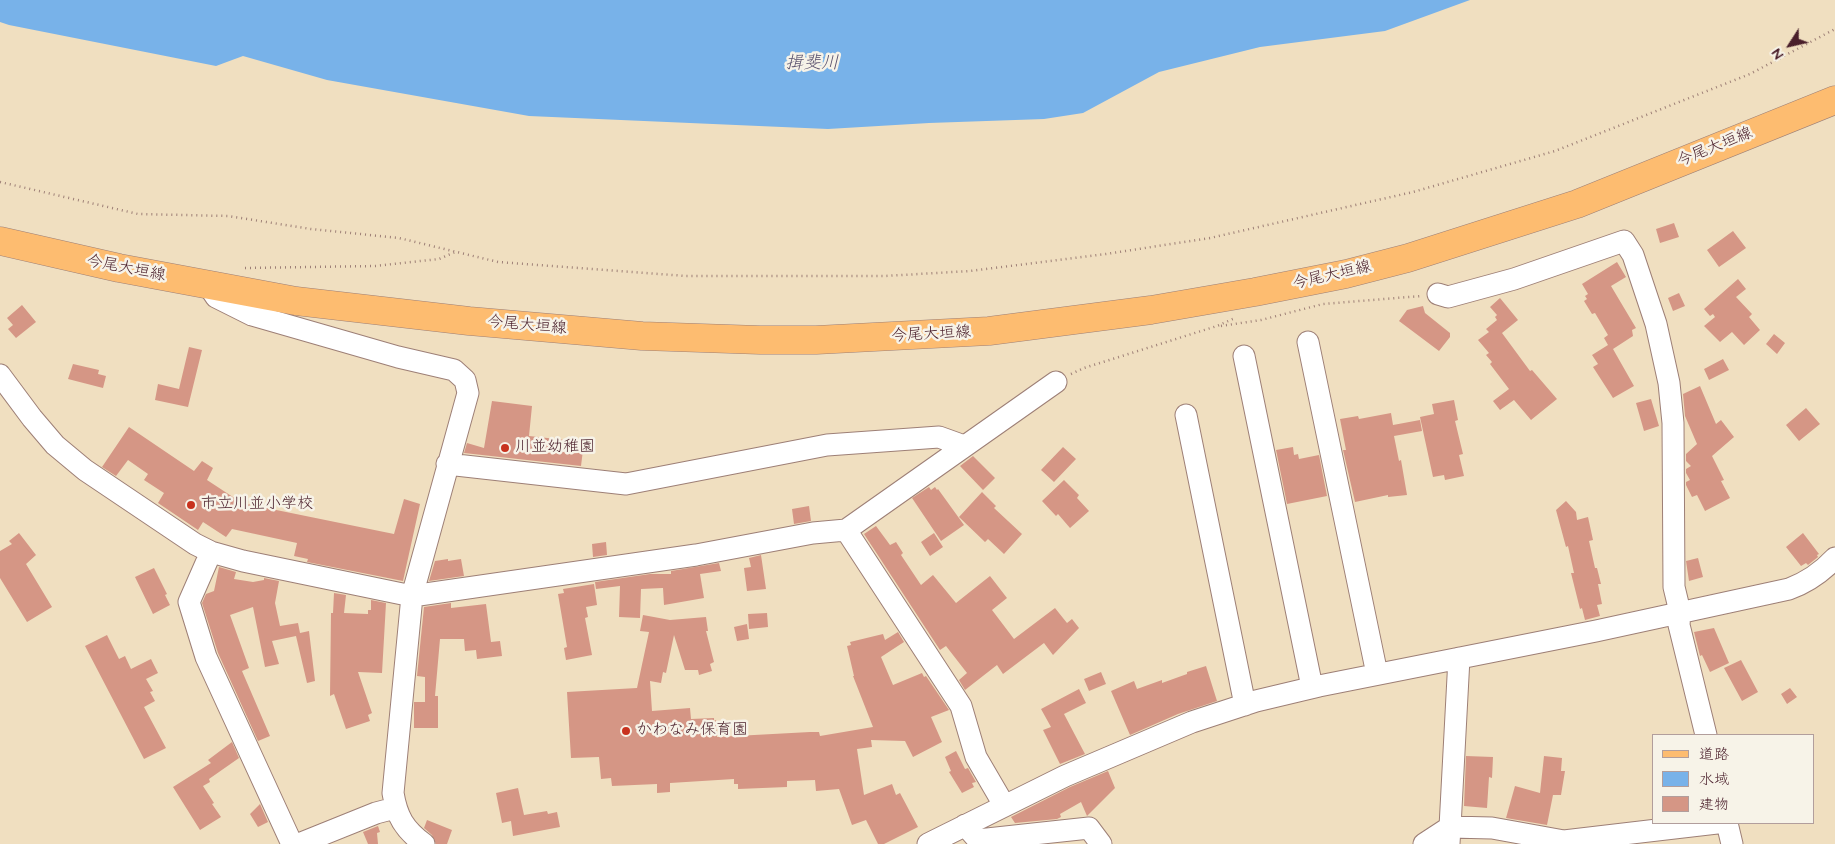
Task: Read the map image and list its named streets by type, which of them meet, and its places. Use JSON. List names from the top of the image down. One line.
{"streets":{"main road":["今尾大垣線"]},"water":["揖斐川"],"places":["川並幼稚園","市立川並小学校","かわなみ保育園"],"legend":["道路","水域","建物"],"north":"bottom left"}
